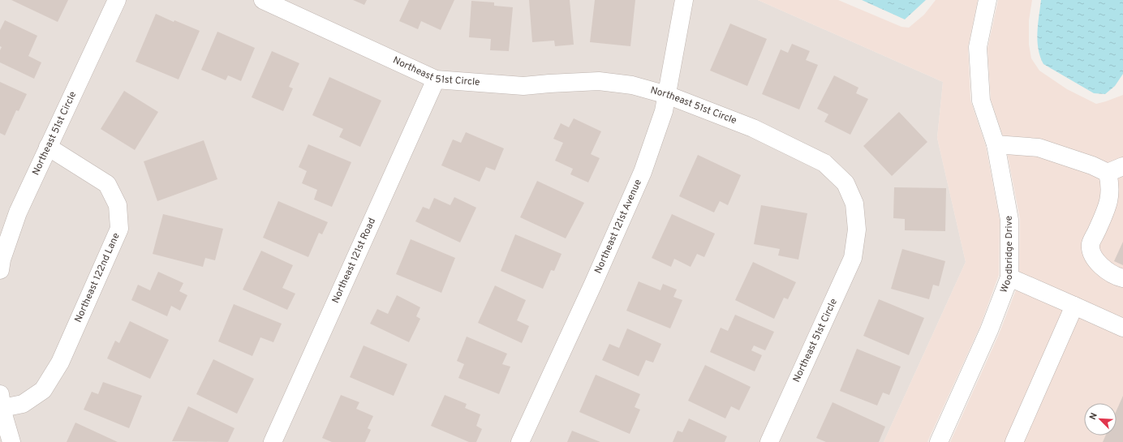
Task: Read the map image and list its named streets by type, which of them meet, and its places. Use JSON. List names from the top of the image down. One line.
{"streets":{"street":["Northeast 51st Circle","Northeast 121st Avenue","Woodbridge Drive","Northeast 121st Road","Northeast 122nd Lane"]},"crossings":[["Northeast 51st Circle","Northeast 121st Avenue"],["Northeast 51st Circle","Northeast 121st Road"],["Northeast 51st Circle","Northeast 122nd Lane"]],"north":"top left"}
